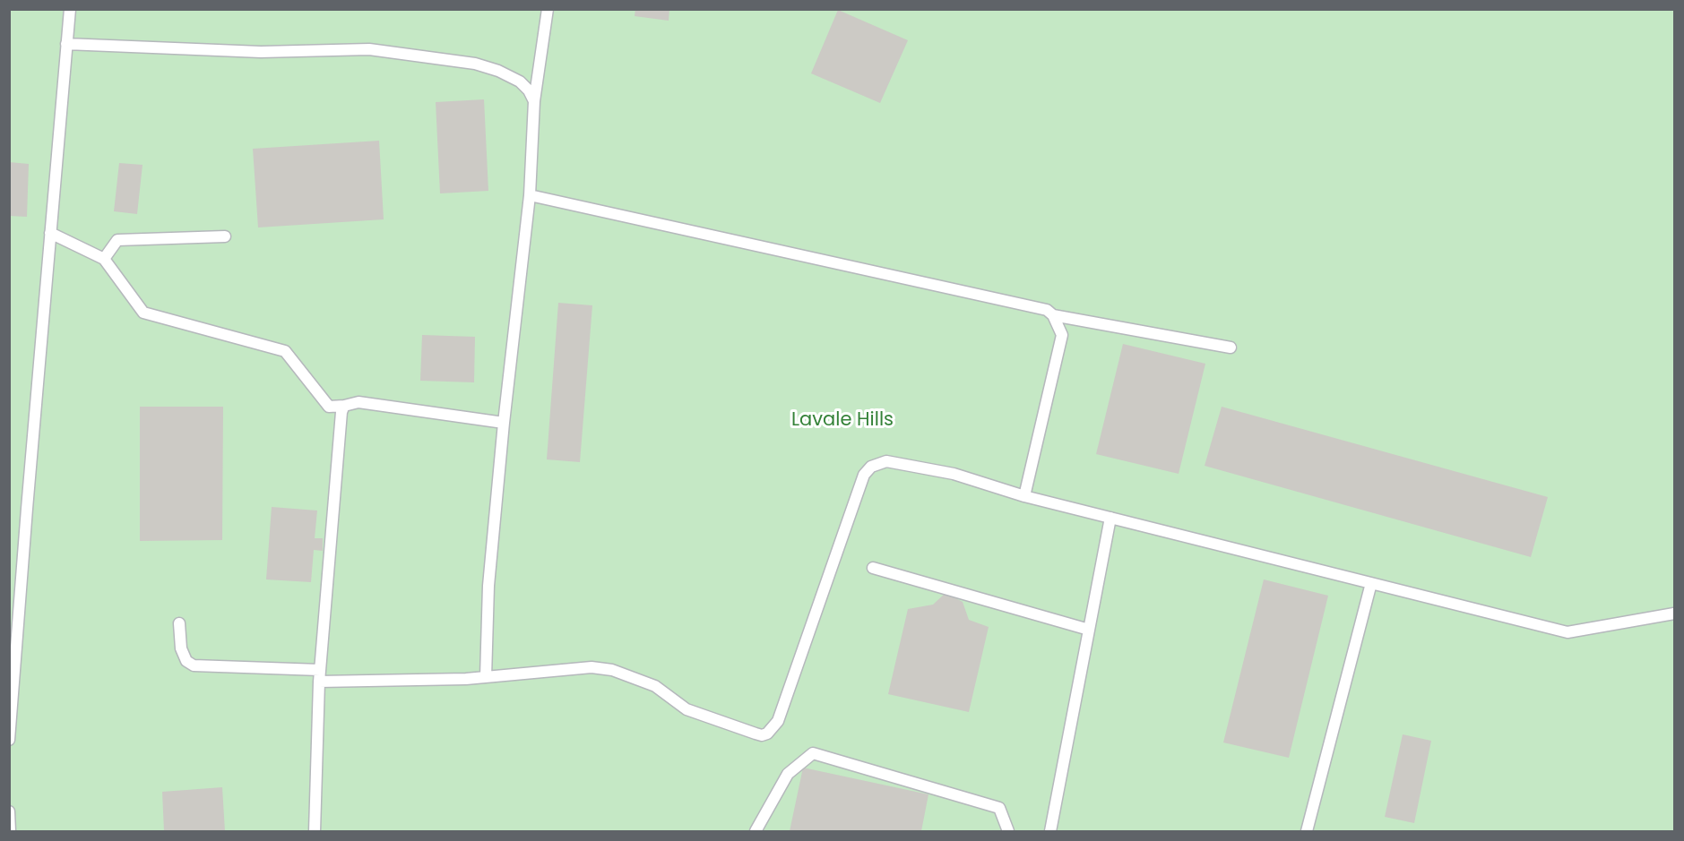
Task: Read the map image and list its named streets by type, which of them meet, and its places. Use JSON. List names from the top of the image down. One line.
{"parks":["Lavale Hills"]}
